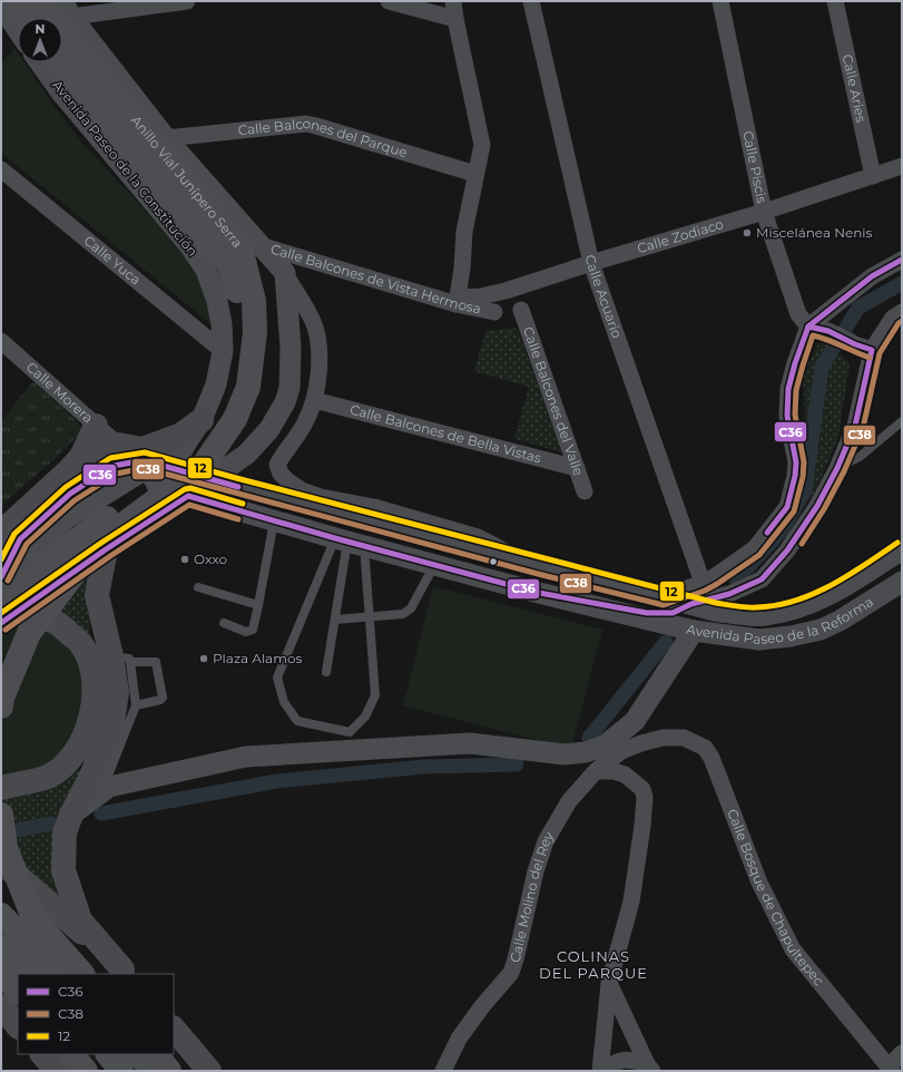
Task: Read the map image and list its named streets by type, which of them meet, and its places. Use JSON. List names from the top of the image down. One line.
{"streets":{"highway":["Anillo Vial Junípero Serra"],"street":["Calle Aries","Calle Balcones del Parque","Calle Piscis","Avenida Paseo de la Constitución","Calle Zodiaco","Calle Yuca","Calle Balcones de Vista Hermosa","Calle Acuario","Calle Morera","Calle Balcones del Valle","Calle Balcones de Bella Vistas","Avenida Paseo de la Reforma","Calle Bosque de Chapultepec","Calle Molino del Rey"]},"crossings":[["Calle Aries","Calle Zodiaco"],["Calle Piscis","Calle Zodiaco"],["Avenida Paseo de la Constitución","Calle Yuca"],["Calle Zodiaco","Calle Balcones de Vista Hermosa"],["Calle Zodiaco","Calle Acuario"],["Calle Balcones del Valle","Calle Balcones de Bella Vistas"],["Calle Bosque de Chapultepec","Calle Molino del Rey"]],"districts":["COLINAS DEL PARQUE"],"places":["Miscelánea Nenis","Oxxo","Plaza Alamos"],"lines":["transit line C36","transit line C38","transit line 12"],"legend":["C36","C38","12"],"north":"top"}
